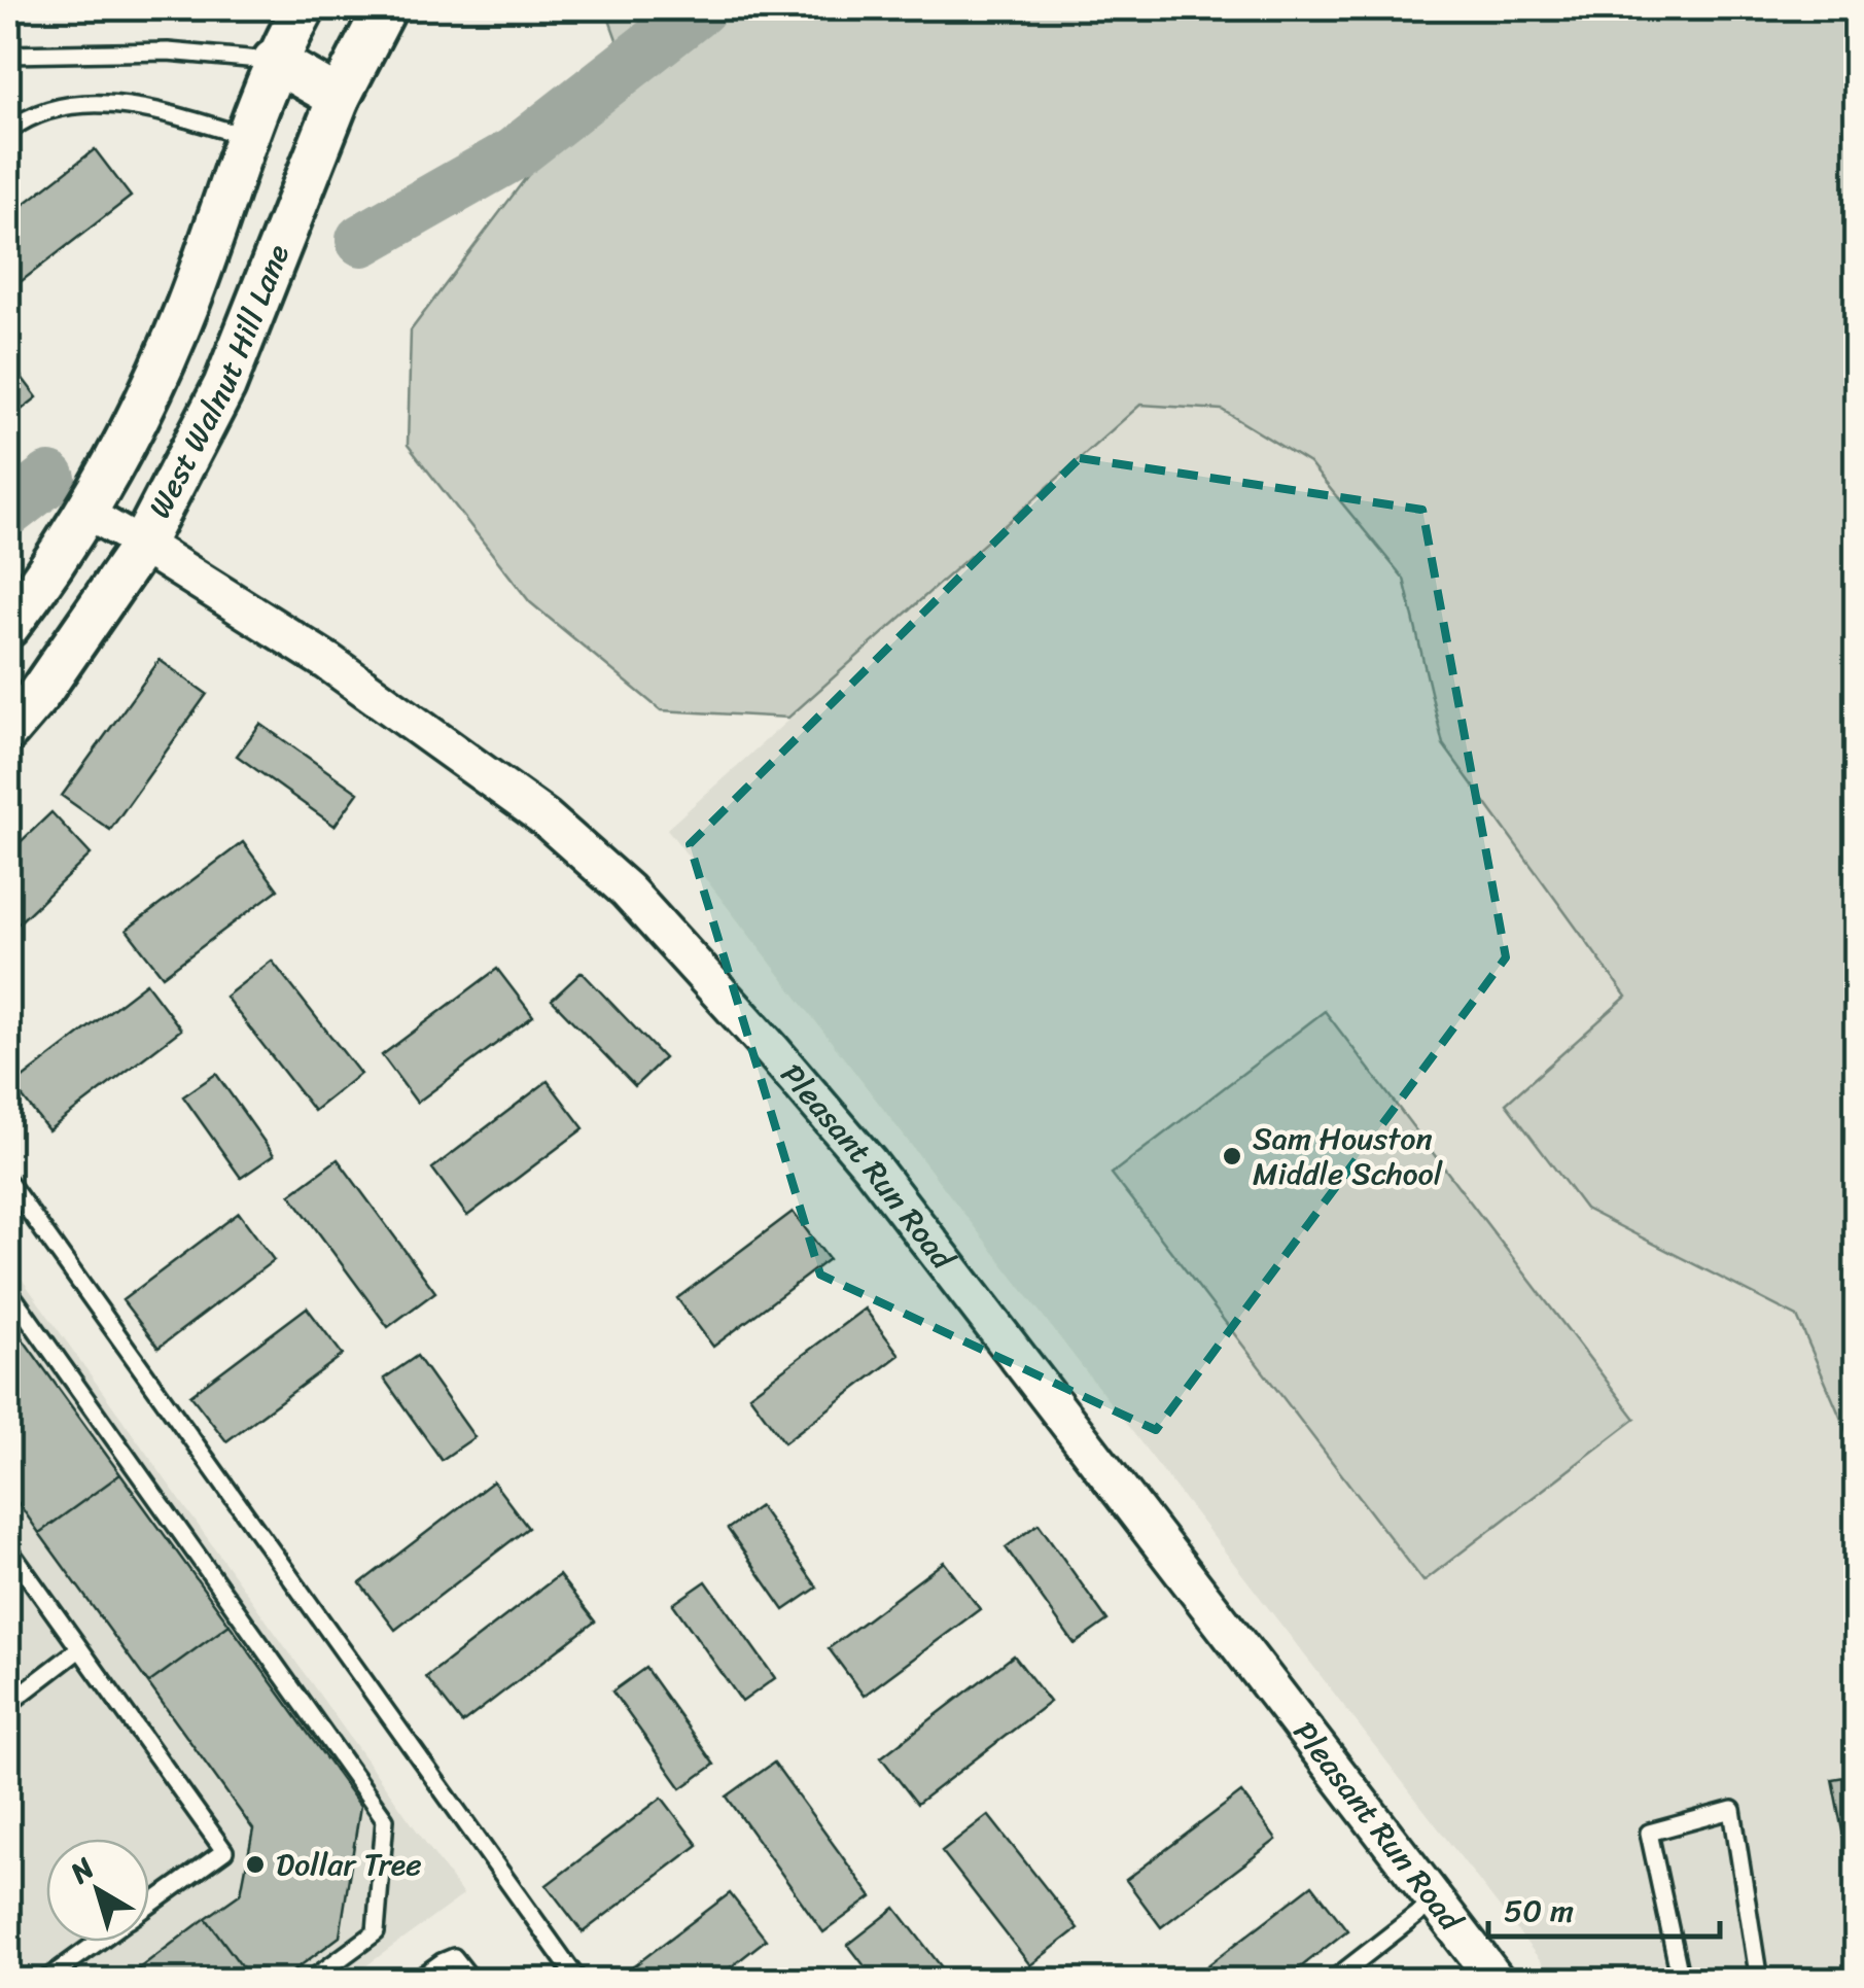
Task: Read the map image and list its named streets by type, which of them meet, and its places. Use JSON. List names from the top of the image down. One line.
{"streets":{"main road":["West Walnut Hill Lane"],"street":["Pleasant Run Road"]},"crossings":[["West Walnut Hill Lane","Pleasant Run Road"]],"places":["Sam Houston Middle School","Dollar Tree"],"scale_bar":"50 m","north":"top left"}
